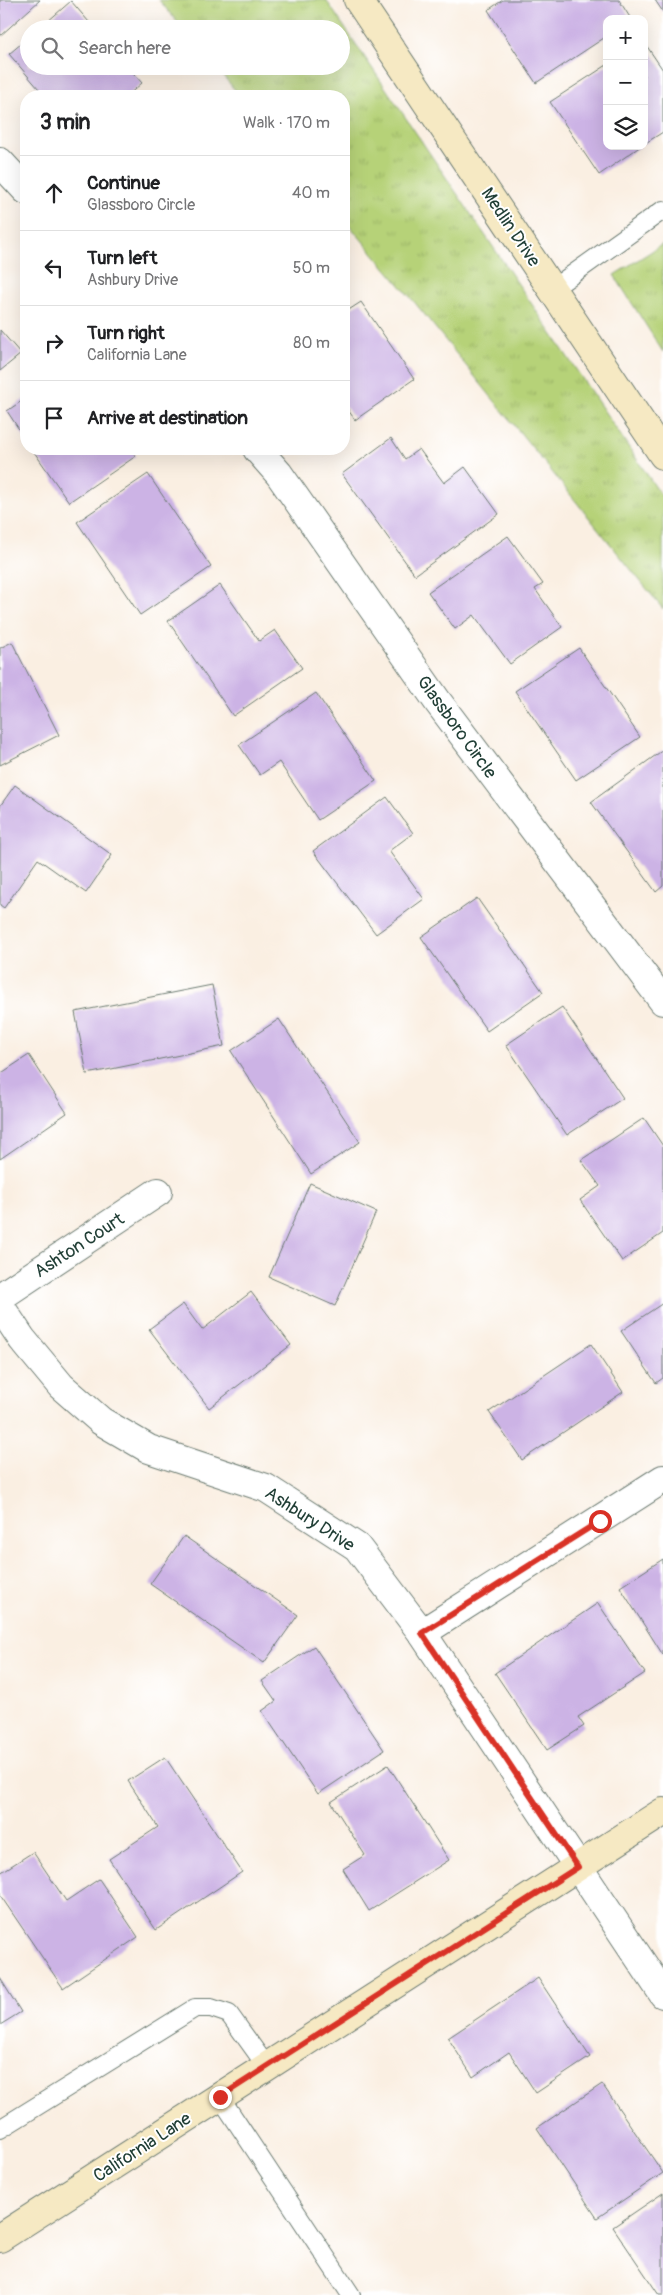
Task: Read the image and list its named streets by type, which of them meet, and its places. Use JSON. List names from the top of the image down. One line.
{"streets":{"street":["Medlin Drive","Glassboro Circle","Ashton Court","Ashbury Drive","California Lane"]},"crossings":[["Ashbury Drive","California Lane"]],"page":{"map_buttons":["+","−"],"search":"Search here","heading":["3 min","Walk · 170 m"],"list":[["Continue","Glassboro Circle","40 m"],["Turn left","Ashbury Drive","50 m"],["Turn right","California Lane","80 m"],"Arrive at destination"]}}
